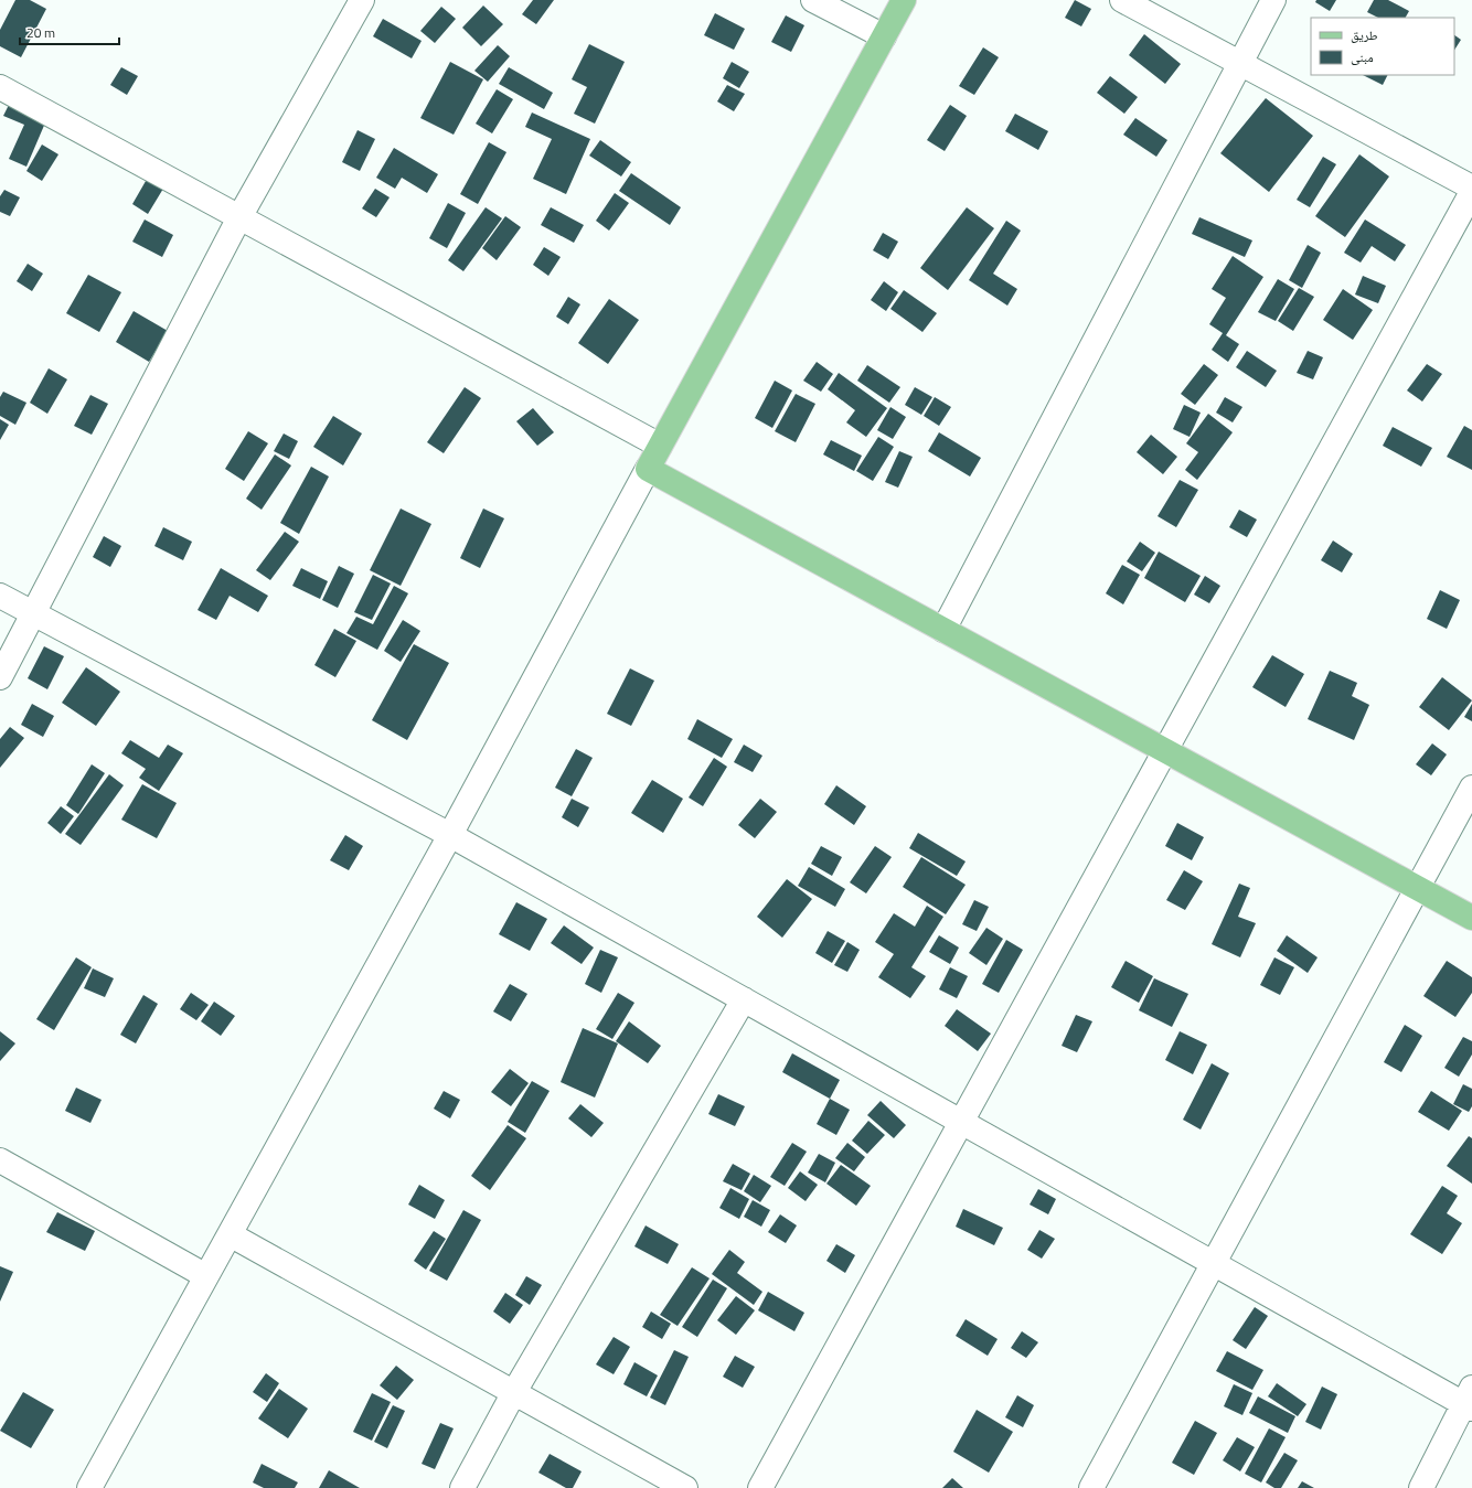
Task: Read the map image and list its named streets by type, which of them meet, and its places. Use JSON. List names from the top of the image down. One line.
{"legend":["طريق","مبنى"],"scale_bar":"20 m"}
